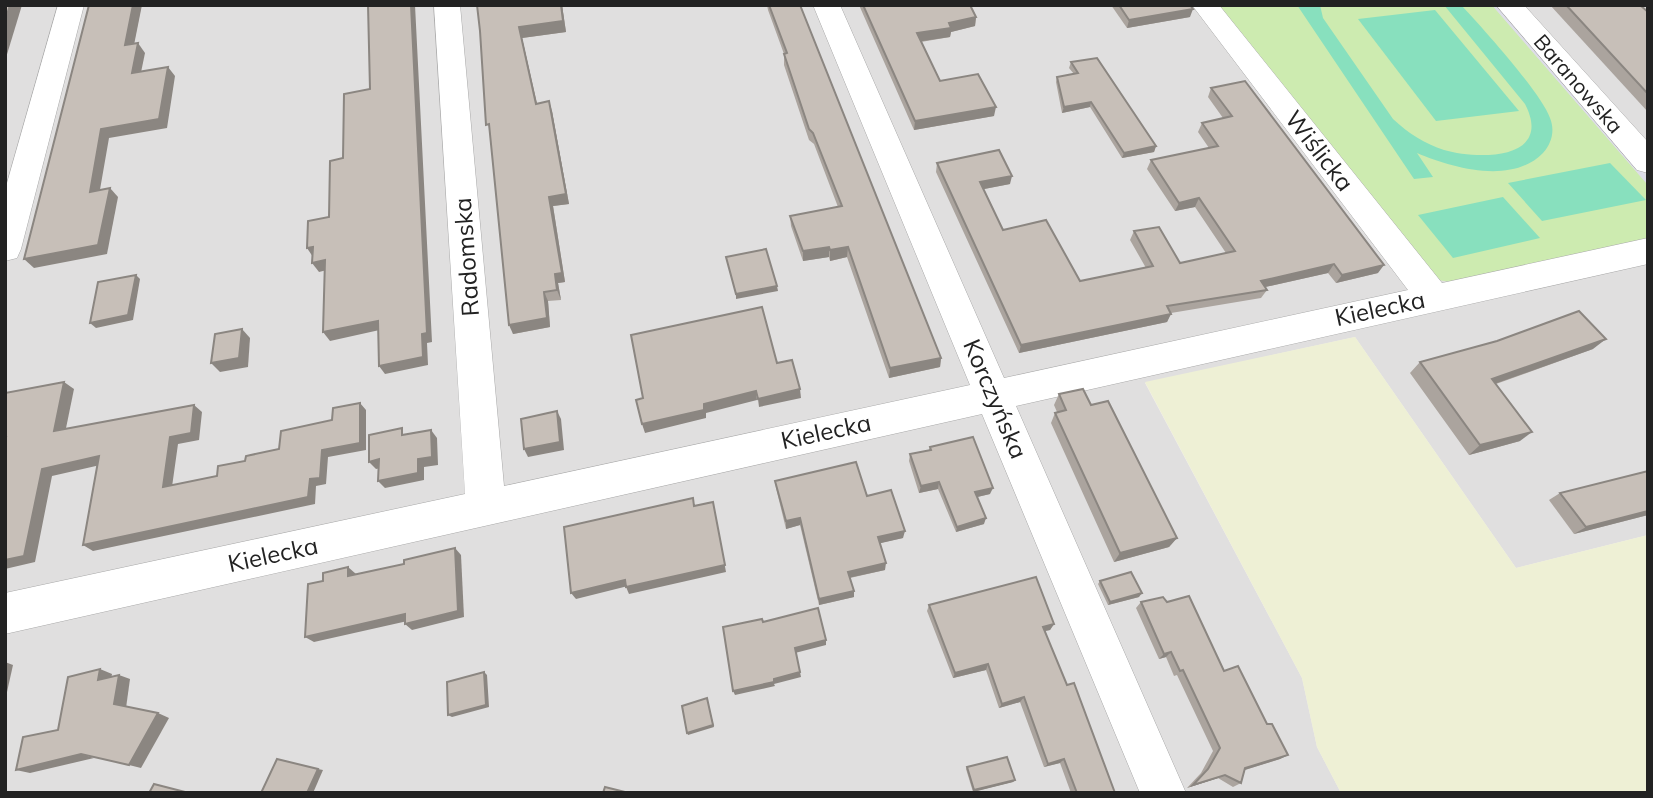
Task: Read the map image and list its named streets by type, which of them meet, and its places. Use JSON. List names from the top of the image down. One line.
{"streets":{"street":["Baranowska","Wiślicka","Radomska","Kielecka","Korczyńska"]},"crossings":[["Wiślicka","Kielecka"],["Radomska","Kielecka"],["Kielecka","Korczyńska"]]}
